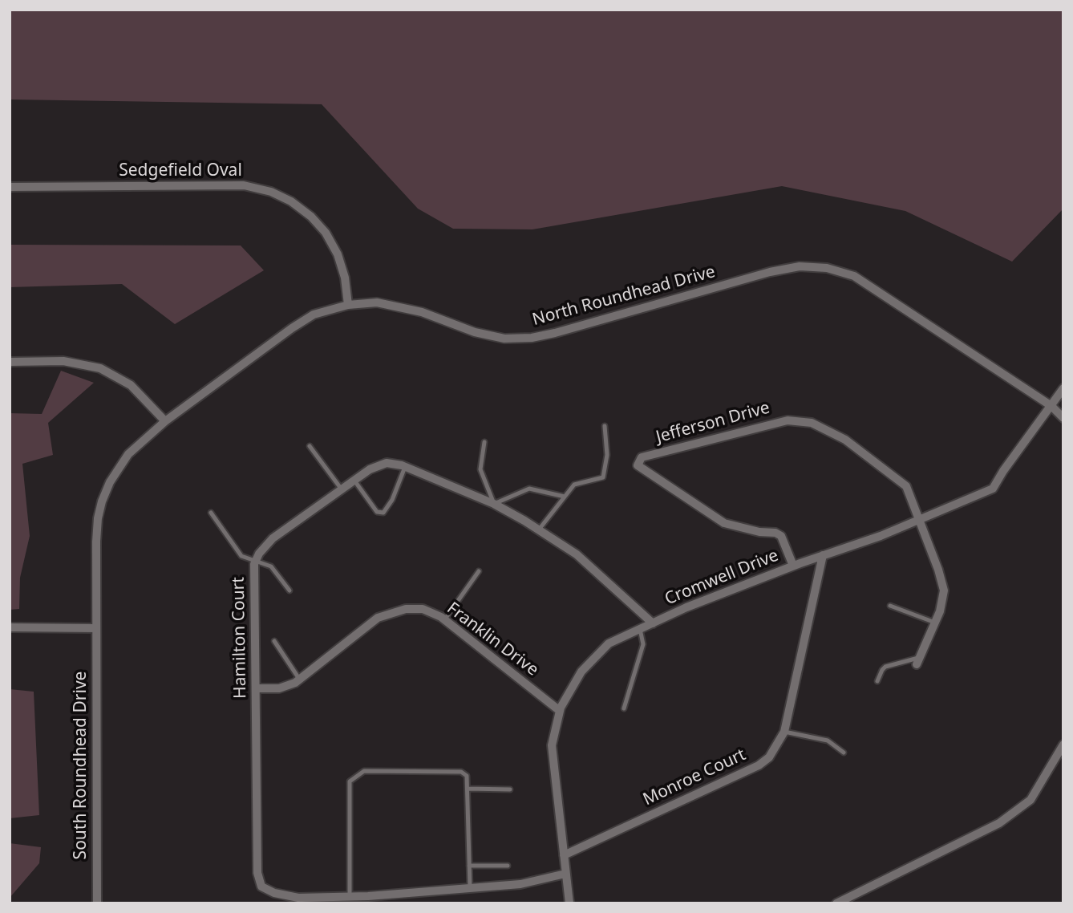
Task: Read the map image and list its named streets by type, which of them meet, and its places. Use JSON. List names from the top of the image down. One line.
{"streets":{"street":["Sedgefield Oval","North Roundhead Drive","Jefferson Drive","Cromwell Drive","Hamilton Court","Franklin Drive","South Roundhead Drive","Monroe Court"]},"crossings":[["Sedgefield Oval","North Roundhead Drive"],["North Roundhead Drive","Cromwell Drive"],["North Roundhead Drive","South Roundhead Drive"],["Jefferson Drive","Cromwell Drive"],["Cromwell Drive","Hamilton Court"],["Cromwell Drive","Franklin Drive"],["Cromwell Drive","Monroe Court"],["Hamilton Court","Franklin Drive"]]}
